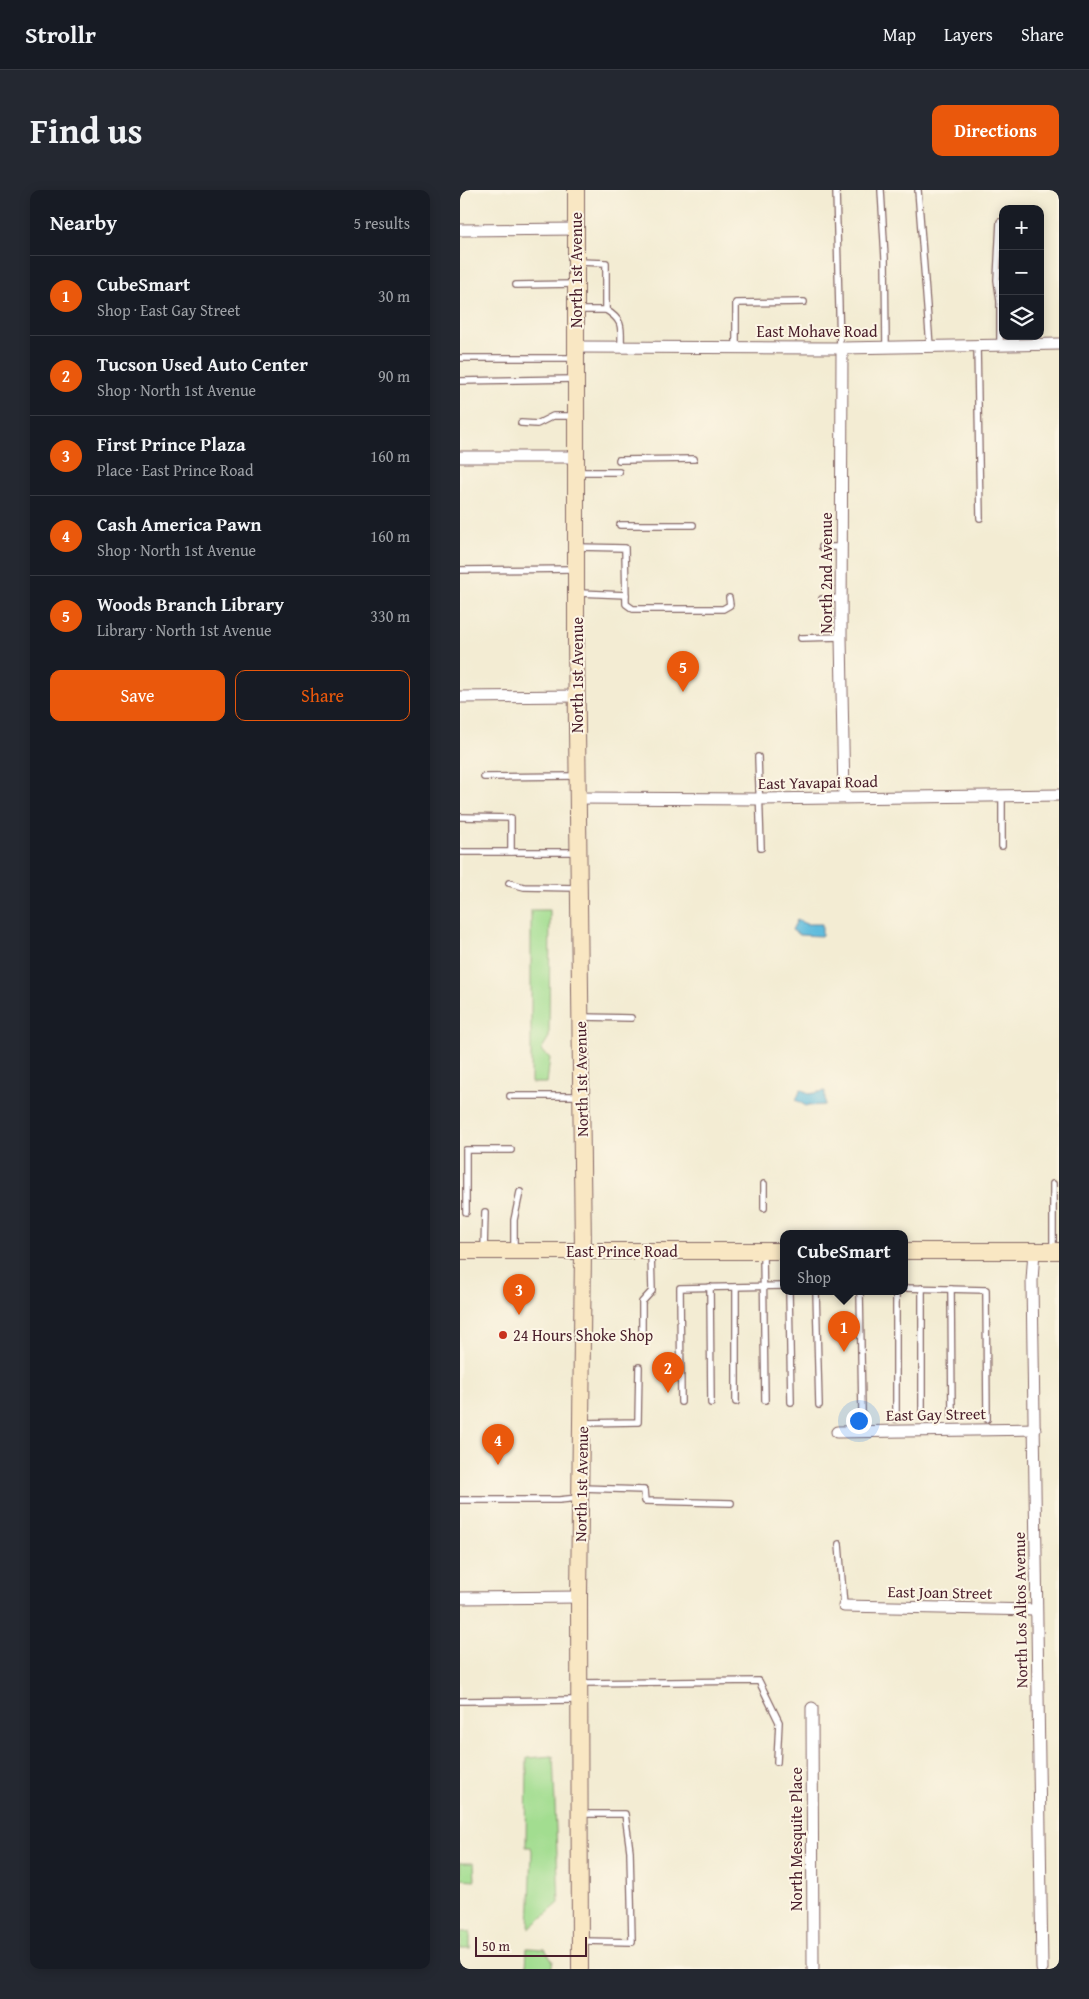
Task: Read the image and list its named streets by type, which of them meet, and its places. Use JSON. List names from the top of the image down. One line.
{"streets":{"main road":["North 1st Avenue","East Prince Road"],"street":["East Mohave Road","North 2nd Avenue","East Yavapai Road","East Gay Street","East Joan Street","North Los Altos Avenue","North Mesquite Place"]},"crossings":[["North 1st Avenue","East Mohave Road"],["North 1st Avenue","East Yavapai Road"],["North 1st Avenue","East Prince Road"],["East Mohave Road","North 2nd Avenue"],["North 2nd Avenue","East Yavapai Road"],["East Gay Street","North Los Altos Avenue"],["East Joan Street","North Los Altos Avenue"]],"places":["24 Hours Shoke Shop"],"scale_bar":"50 m","page":{"header":"Strollr","nav":["Map","Layers","Share"],"title":"Find us","buttons":["Directions",["Save","Share"]],"heading":["Nearby","5 results"],"map_buttons":["+","−"],"list":[{"mark":"1","name":"CubeSmart","note":"Shop · East Gay Street","value":"30 m"},{"mark":"2","name":"Tucson Used Auto Center","note":"Shop · North 1st Avenue","value":"90 m"},{"mark":"3","name":"First Prince Plaza","note":"Place · East Prince Road","value":"160 m"},{"mark":"4","name":"Cash America Pawn","note":"Shop · North 1st Avenue","value":"160 m"},{"mark":"5","name":"Woods Branch Library","note":"Library · North 1st Avenue","value":"330 m"}],"pins":["5","3","1","2","4"],"popup":["CubeSmart","Shop"],"scale":"50 m"}}
